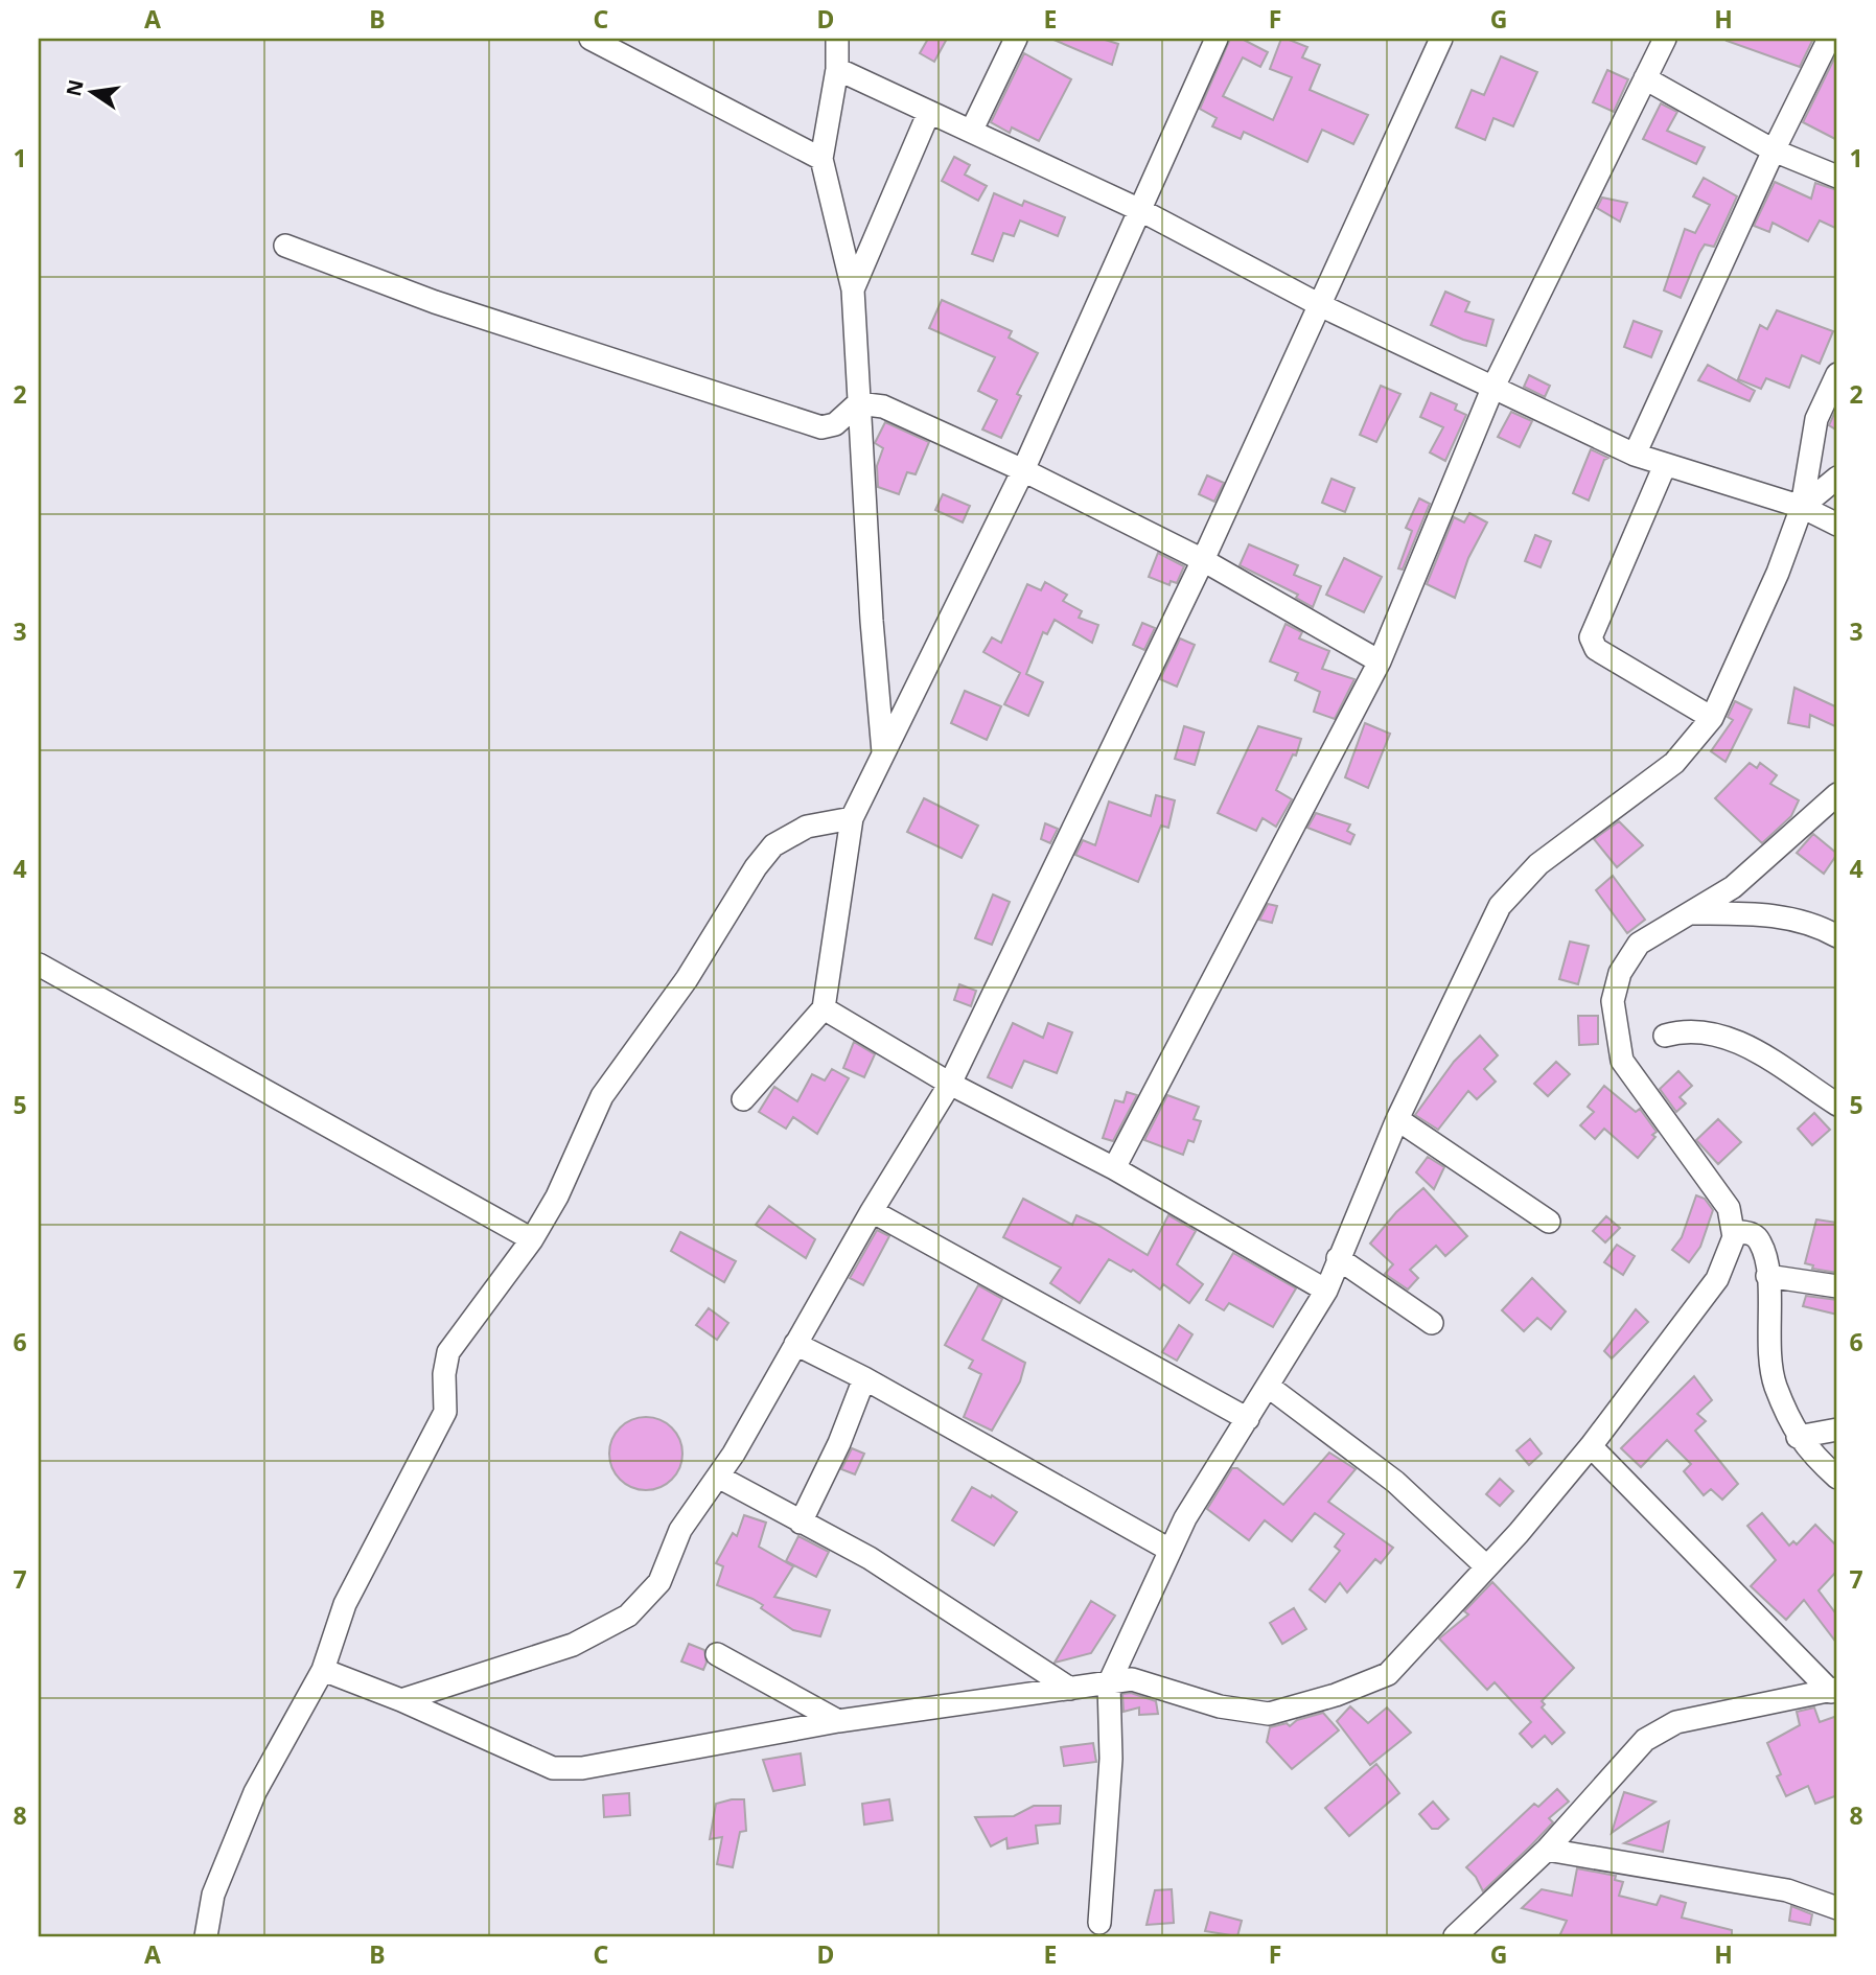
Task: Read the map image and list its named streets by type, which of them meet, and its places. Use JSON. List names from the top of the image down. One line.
{"north":"left","grid":{"columns":["A","B","C","D","E","F","G","H"],"rows":["1","2","3","4","5","6","7","8"]}}
